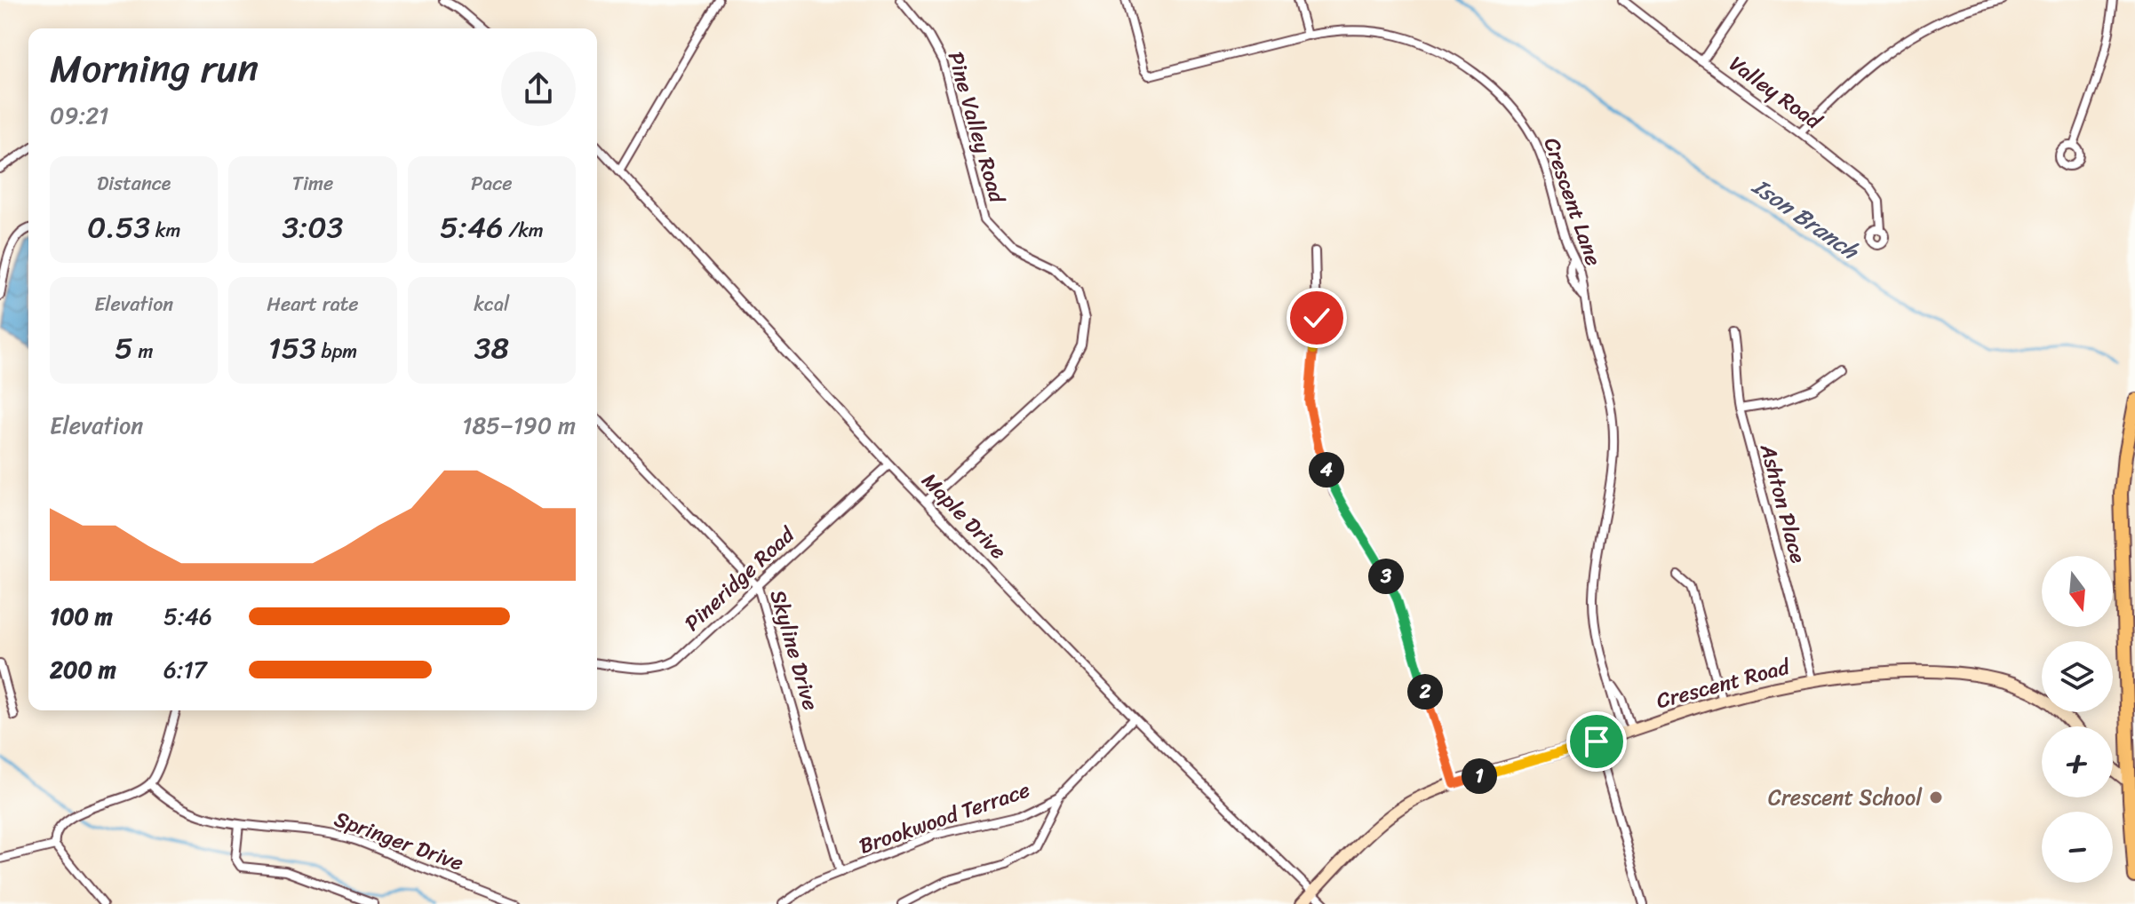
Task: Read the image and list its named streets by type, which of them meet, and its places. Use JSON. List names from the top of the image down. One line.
{"streets":{"street":["Valley Road","Pine Valley Road","Crescent Lane","Ashton Place","Maple Drive","Pineridge Road","Skyline Drive","Crescent Road","Brookwood Terrace","Springer Drive"]},"crossings":[["Pine Valley Road","Maple Drive"],["Crescent Lane","Crescent Road"],["Ashton Place","Crescent Road"],["Maple Drive","Pineridge Road"],["Maple Drive","Crescent Road"],["Maple Drive","Brookwood Terrace"],["Pineridge Road","Skyline Drive"],["Skyline Drive","Brookwood Terrace"]],"water":["Ison Branch"],"places":["Crescent School"],"north":"bottom","page":{"heading":["Morning run","09:21"],"stats":[["Distance","0.53 km"],["Time","3:03"],["Pace","5:46 /km"],["Elevation","5 m"],["Heart rate","153 bpm"],["kcal","38"]],"chart":["Elevation","185–190 m"],"pins":["4","3","2","1"],"map_buttons":["+","−"],"list":[{"name":"100 m","note":"5:46"},{"name":"200 m","note":"6:17"}]}}
